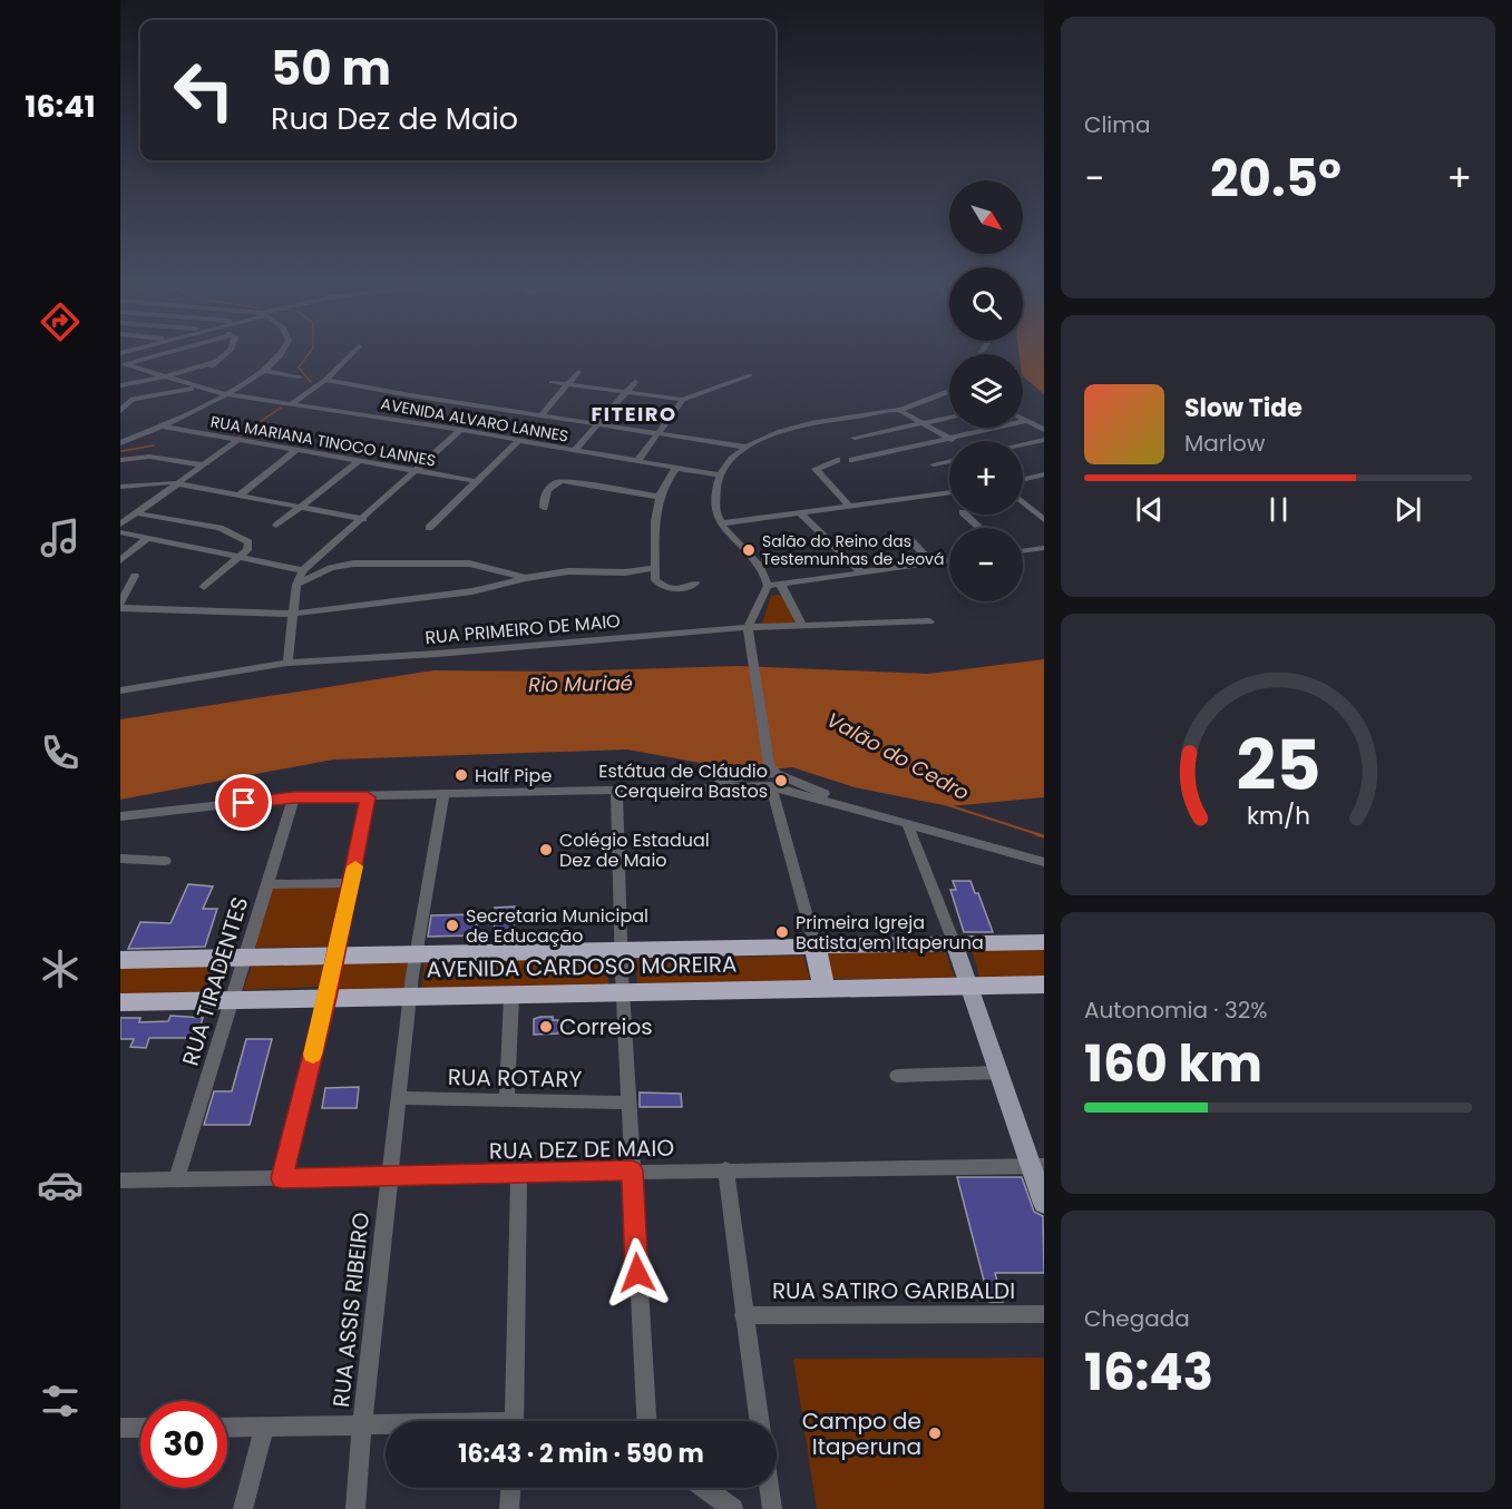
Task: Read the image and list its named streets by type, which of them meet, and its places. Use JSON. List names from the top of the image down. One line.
{"streets":{"highway":["AVENIDA CARDOSO MOREIRA"],"street":["AVENIDA ALVARO LANNES","RUA MARIANA TINOCO LANNES","RUA PRIMEIRO DE MAIO","RUA TIRADENTES","RUA ROTARY","RUA DEZ DE MAIO","RUA SATIRO GARIBALDI","RUA ASSIS RIBEIRO"]},"crossings":[["AVENIDA CARDOSO MOREIRA","RUA TIRADENTES"],["AVENIDA CARDOSO MOREIRA","RUA ASSIS RIBEIRO"],["RUA TIRADENTES","RUA DEZ DE MAIO"],["RUA ROTARY","RUA ASSIS RIBEIRO"],["RUA DEZ DE MAIO","RUA ASSIS RIBEIRO"]],"districts":["FITEIRO"],"water":["Rio Muriaé","Valão do Cedro"],"places":["Salão do Reino das Testemunhas de Jeová","Half Pipe","Estátua de Cláudio Cerqueira Bastos","Colégio Estadual Dez de Maio","Secretaria Municipal de Educação","Primeira Igreja Batista em Itaperuna","Correios","Campo de Itaperuna"],"north":"bottom right","page":{"tabs":"16:41","tile":["Clima",["Autonomia · 32%","160 km"],["Chegada","16:43"]],"turn":["50 m","Rua Dez de Maio"],"heat":["−","20.5°","+"],"map_buttons":["+","−"],"song":["Slow Tide","Marlow"],"limit":"30","trip":"16:43 · 2 min · 590 m","gauge":["25","km/h"]}}
